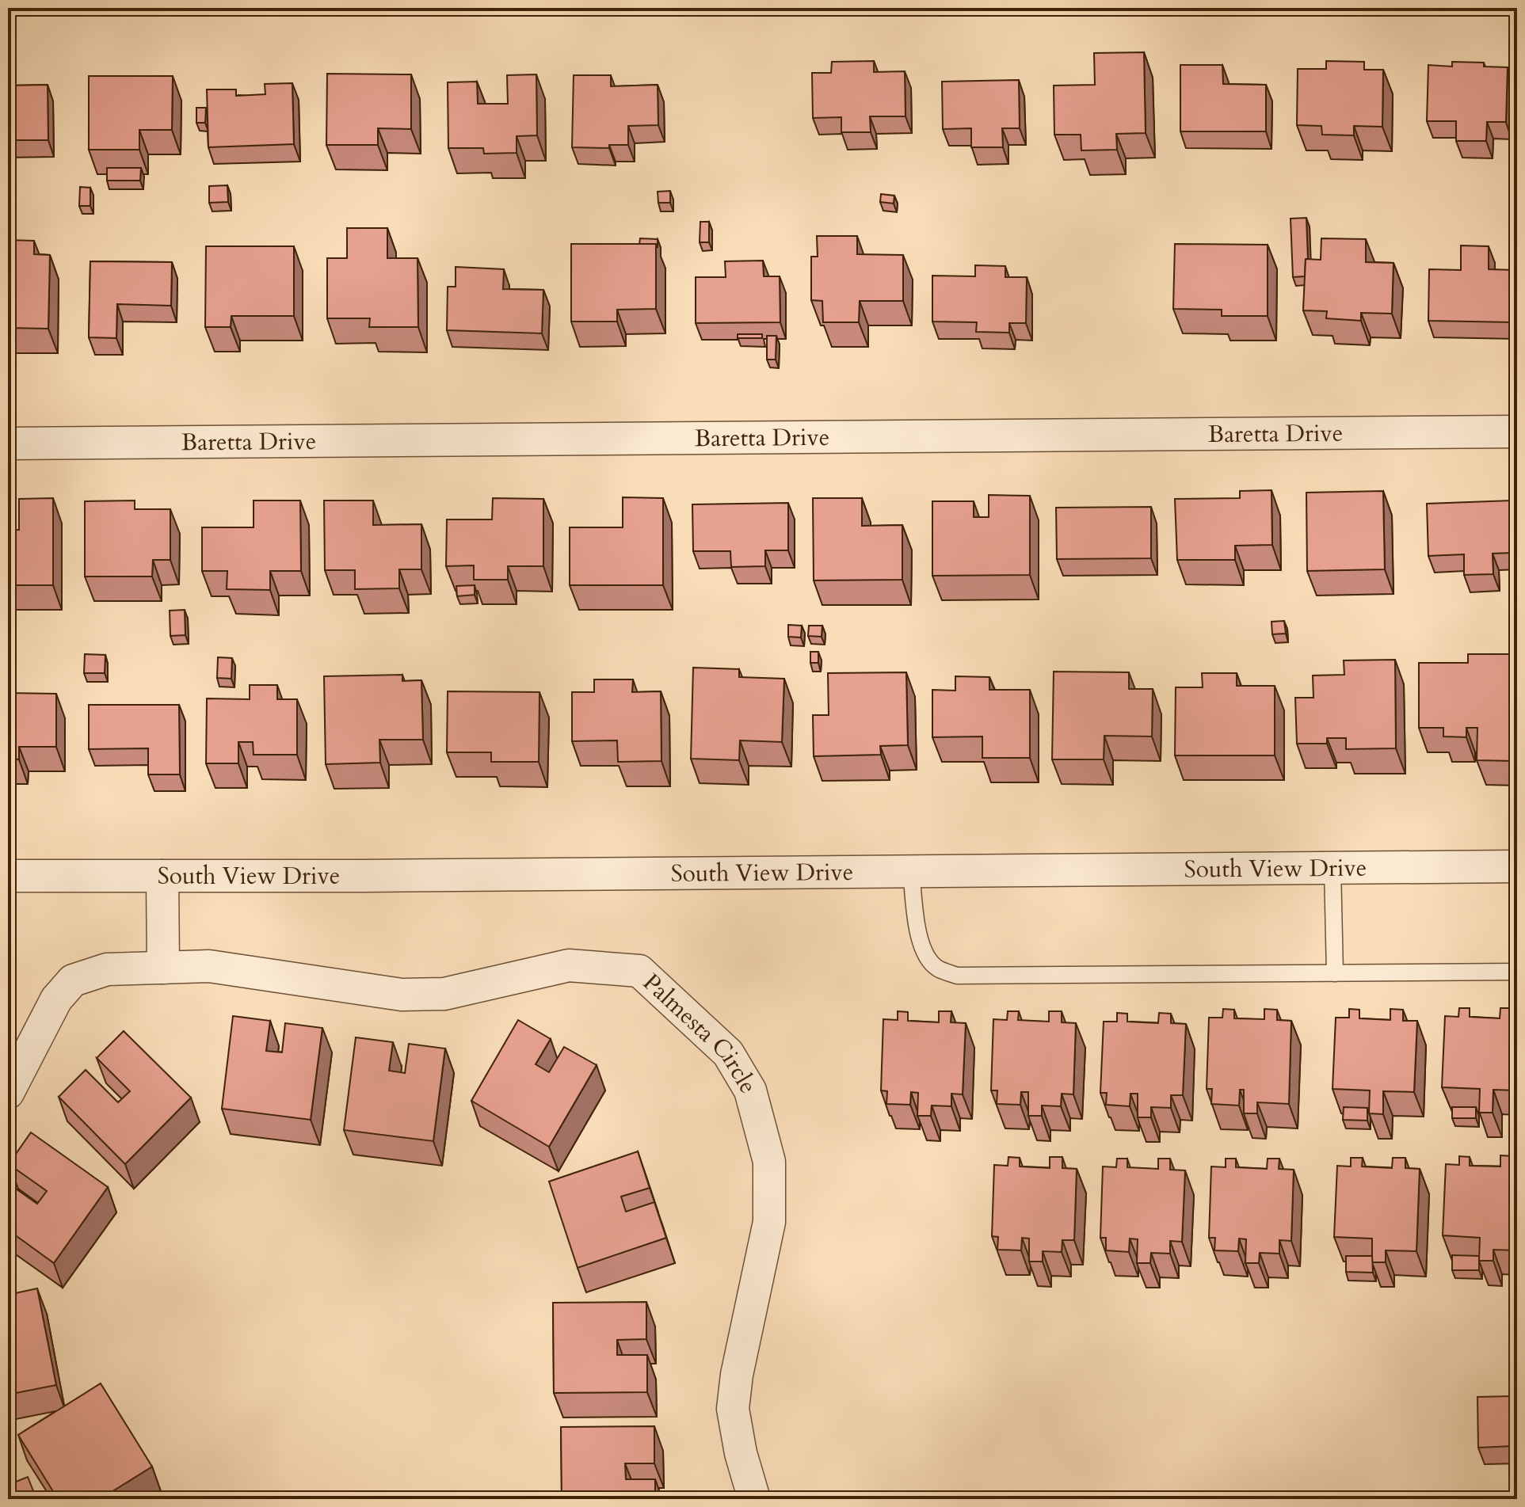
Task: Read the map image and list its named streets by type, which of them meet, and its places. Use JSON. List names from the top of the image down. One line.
{"streets":{"street":["Baretta Drive","South View Drive","Palmesta Circle"]}}
